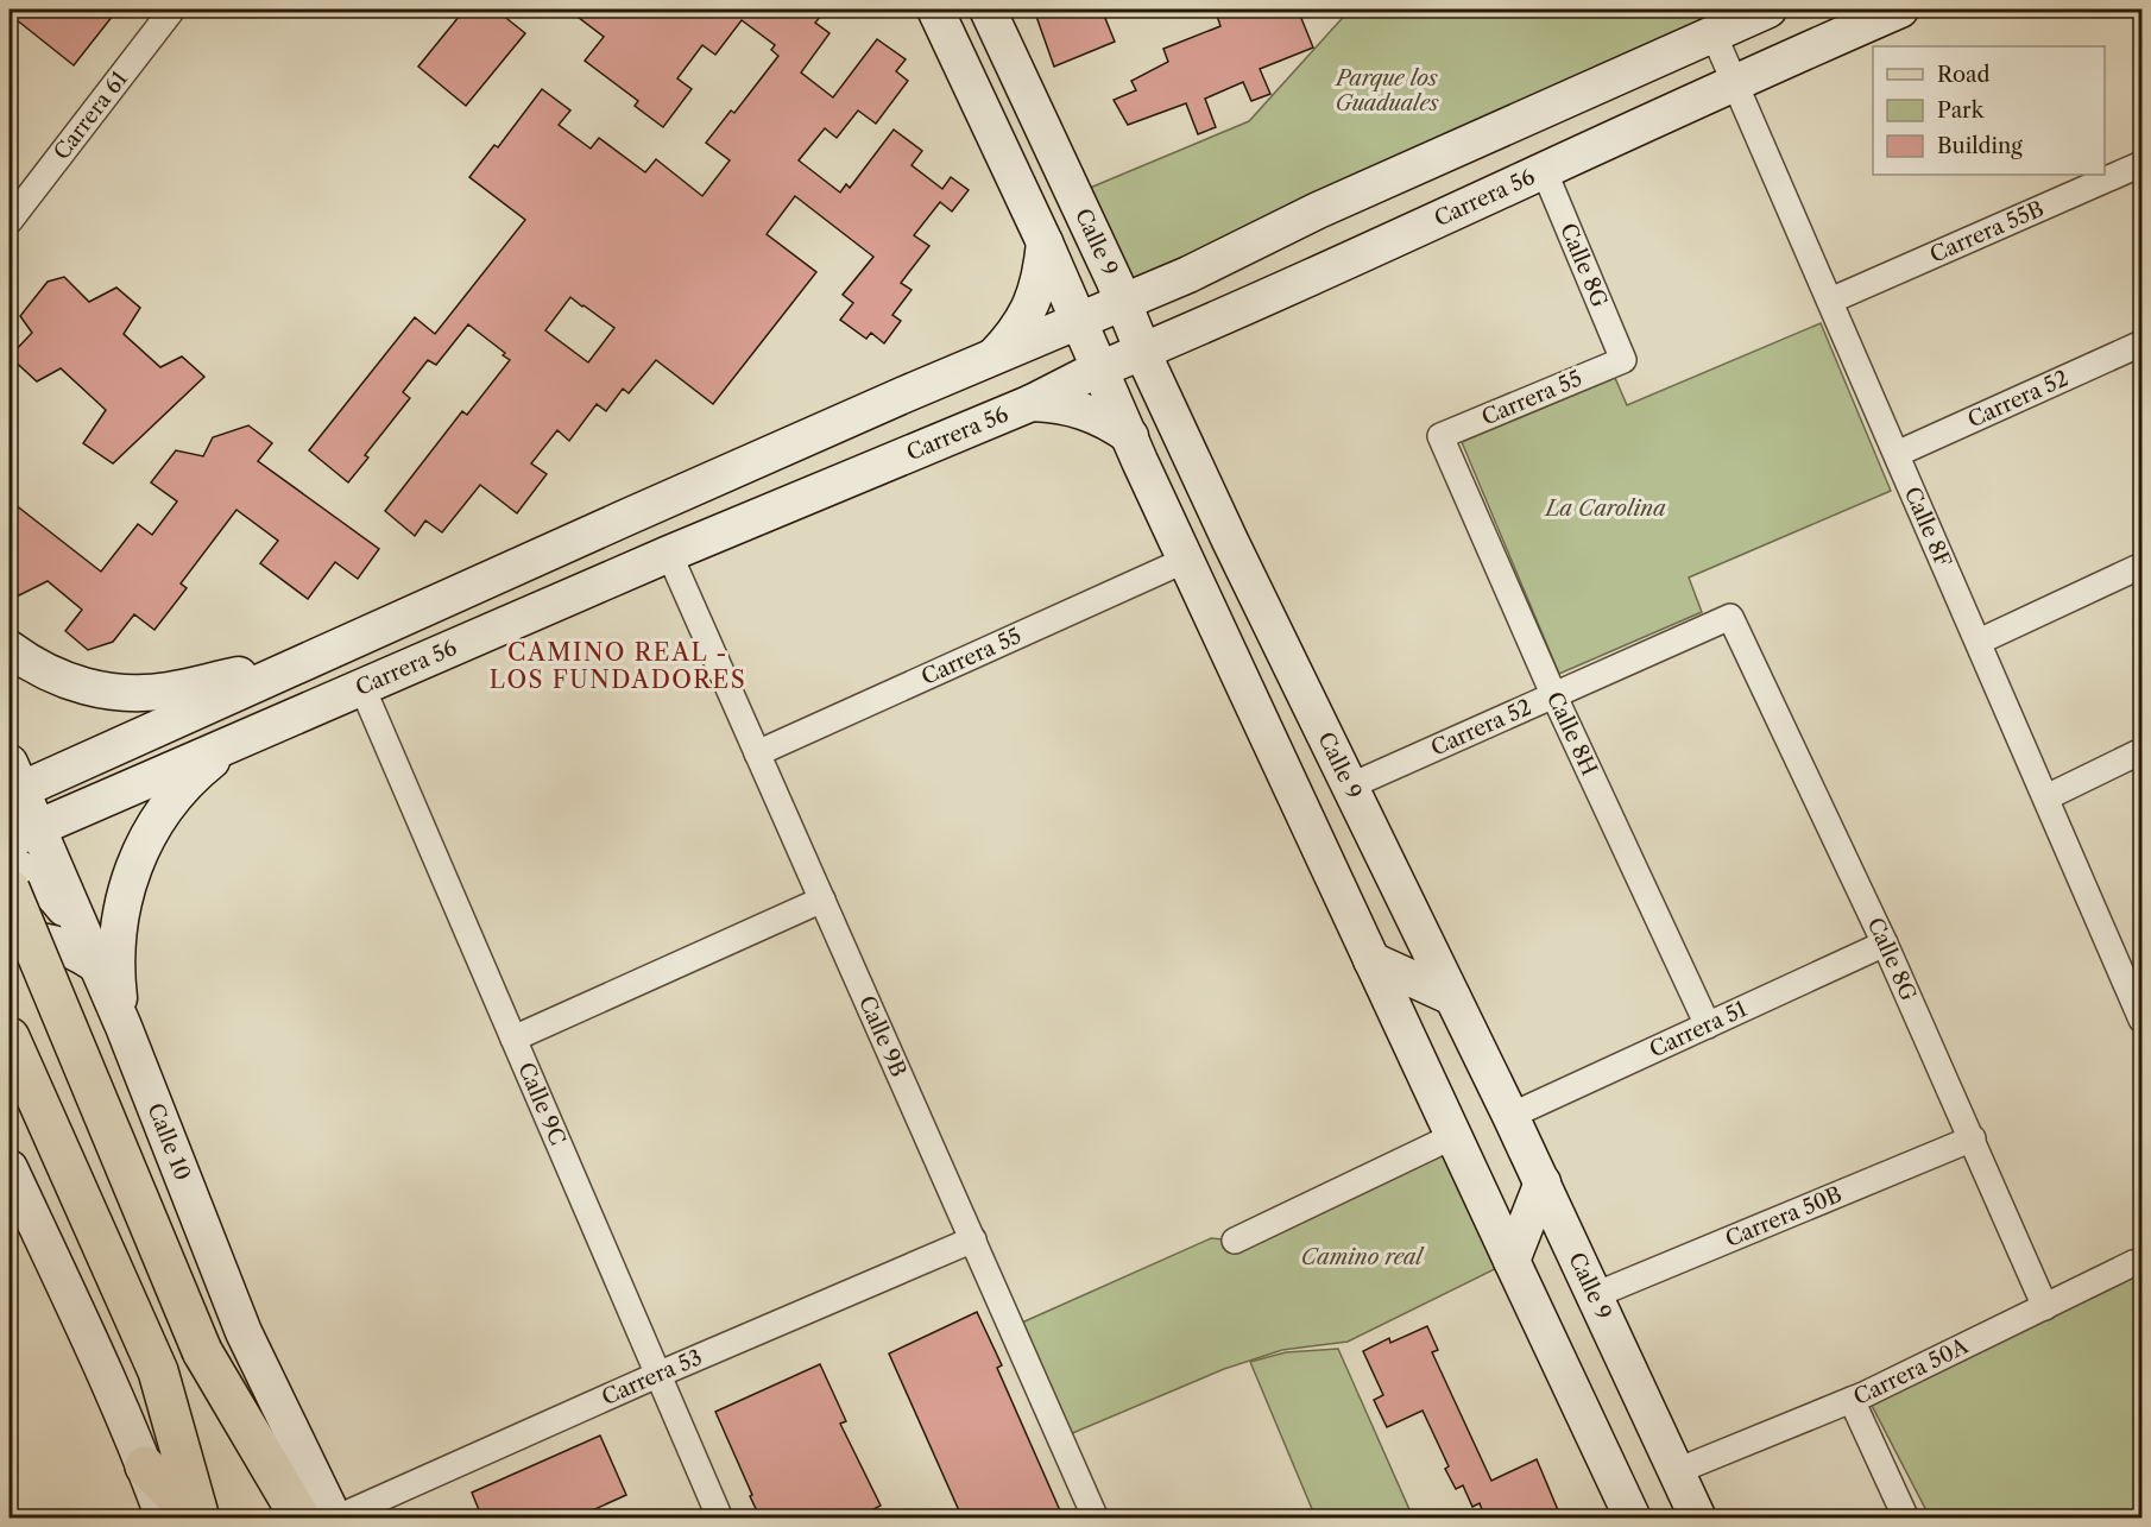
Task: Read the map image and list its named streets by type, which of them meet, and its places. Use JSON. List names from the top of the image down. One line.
{"streets":{"street":["Carrera 61","Carrera 56","Carrera 55B","Calle 9","Calle 8G","Carrera 55","Carrera 52","Calle 8F","Calle 8H","Carrera 51","Calle 9B","Calle 9C","Calle 10","Carrera 50B","Carrera 50A","Carrera 53"]},"crossings":[["Carrera 56","Calle 9"],["Carrera 56","Calle 8G"],["Carrera 56","Calle 8F"],["Carrera 56","Calle 9B"],["Carrera 56","Calle 9C"],["Carrera 56","Calle 10"],["Carrera 55B","Calle 8F"],["Calle 9","Carrera 52"],["Calle 9","Carrera 51"],["Calle 9","Carrera 50B"],["Calle 9","Carrera 50A"],["Calle 8G","Carrera 55"],["Calle 8G","Carrera 52"],["Calle 8G","Carrera 51"],["Calle 8G","Carrera 50B"],["Calle 8G","Carrera 50A"],["Carrera 55","Calle 8H"],["Carrera 55","Calle 9B"],["Carrera 52","Calle 8F"],["Carrera 52","Calle 8H"],["Calle 8H","Carrera 51"],["Calle 9B","Carrera 53"],["Calle 9C","Carrera 53"],["Calle 10","Carrera 53"]],"districts":["CAMINO REAL - LOS FUNDADORES"],"parks":["Parque los Guaduales","La Carolina","Camino real"],"legend":["Road","Park","Building"]}
